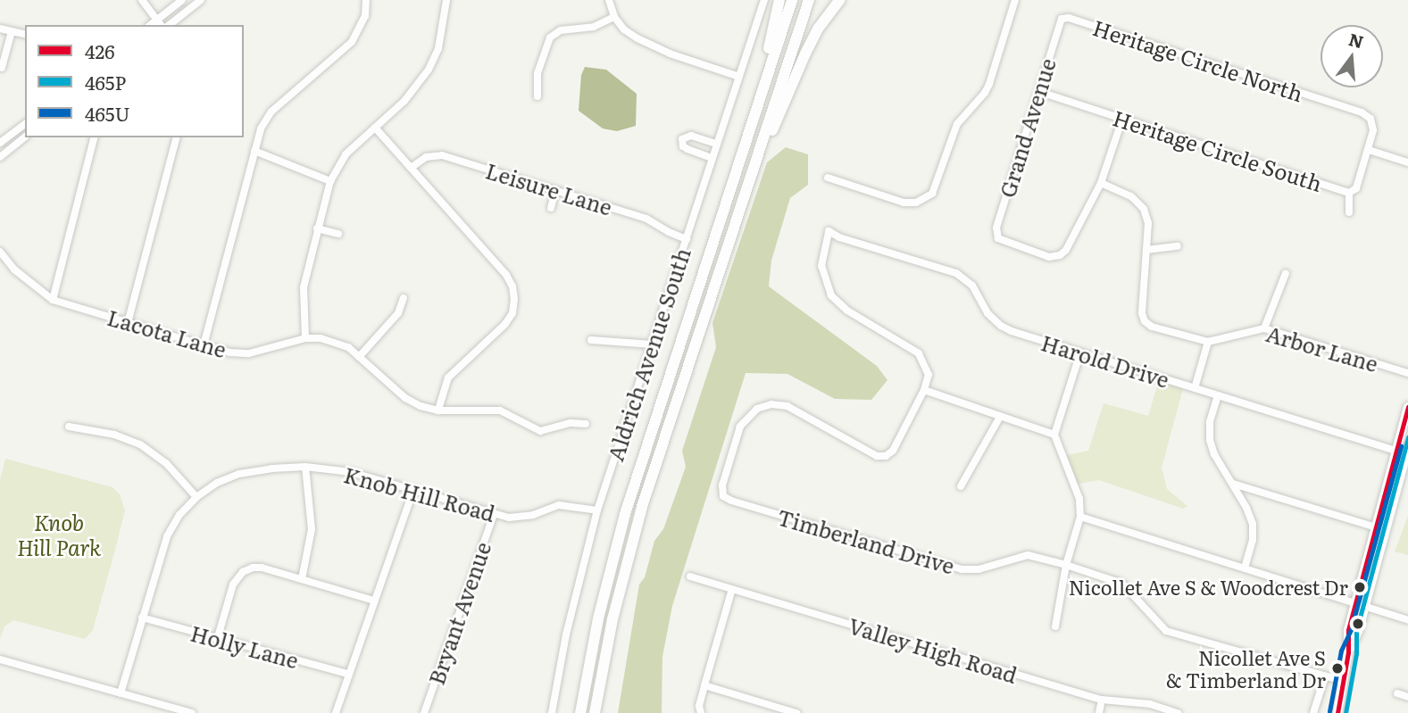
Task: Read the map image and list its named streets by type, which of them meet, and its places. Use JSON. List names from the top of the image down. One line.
{"streets":{"street":["Heritage Circle North","Grand Avenue","Heritage Circle South","Leisure Lane","Lacota Lane","Arbor Lane","Aldrich Avenue South","Harold Drive","Knob Hill Road","Timberland Drive","Bryant Avenue","Holly Lane","Valley High Road"]},"crossings":[["Heritage Circle North","Grand Avenue"],["Heritage Circle North","Heritage Circle South"],["Grand Avenue","Heritage Circle South"],["Grand Avenue","Arbor Lane"],["Leisure Lane","Aldrich Avenue South"],["Aldrich Avenue South","Knob Hill Road"],["Harold Drive","Timberland Drive"],["Knob Hill Road","Bryant Avenue"],["Knob Hill Road","Holly Lane"]],"parks":["Knob Hill Park"],"places":["Nicollet Ave S & Woodcrest Dr","Nicollet Ave S & Timberland Dr"],"lines":["transit line 426","transit line 465P","transit line 465U"],"legend":["426","465P","465U"],"north":"top"}
